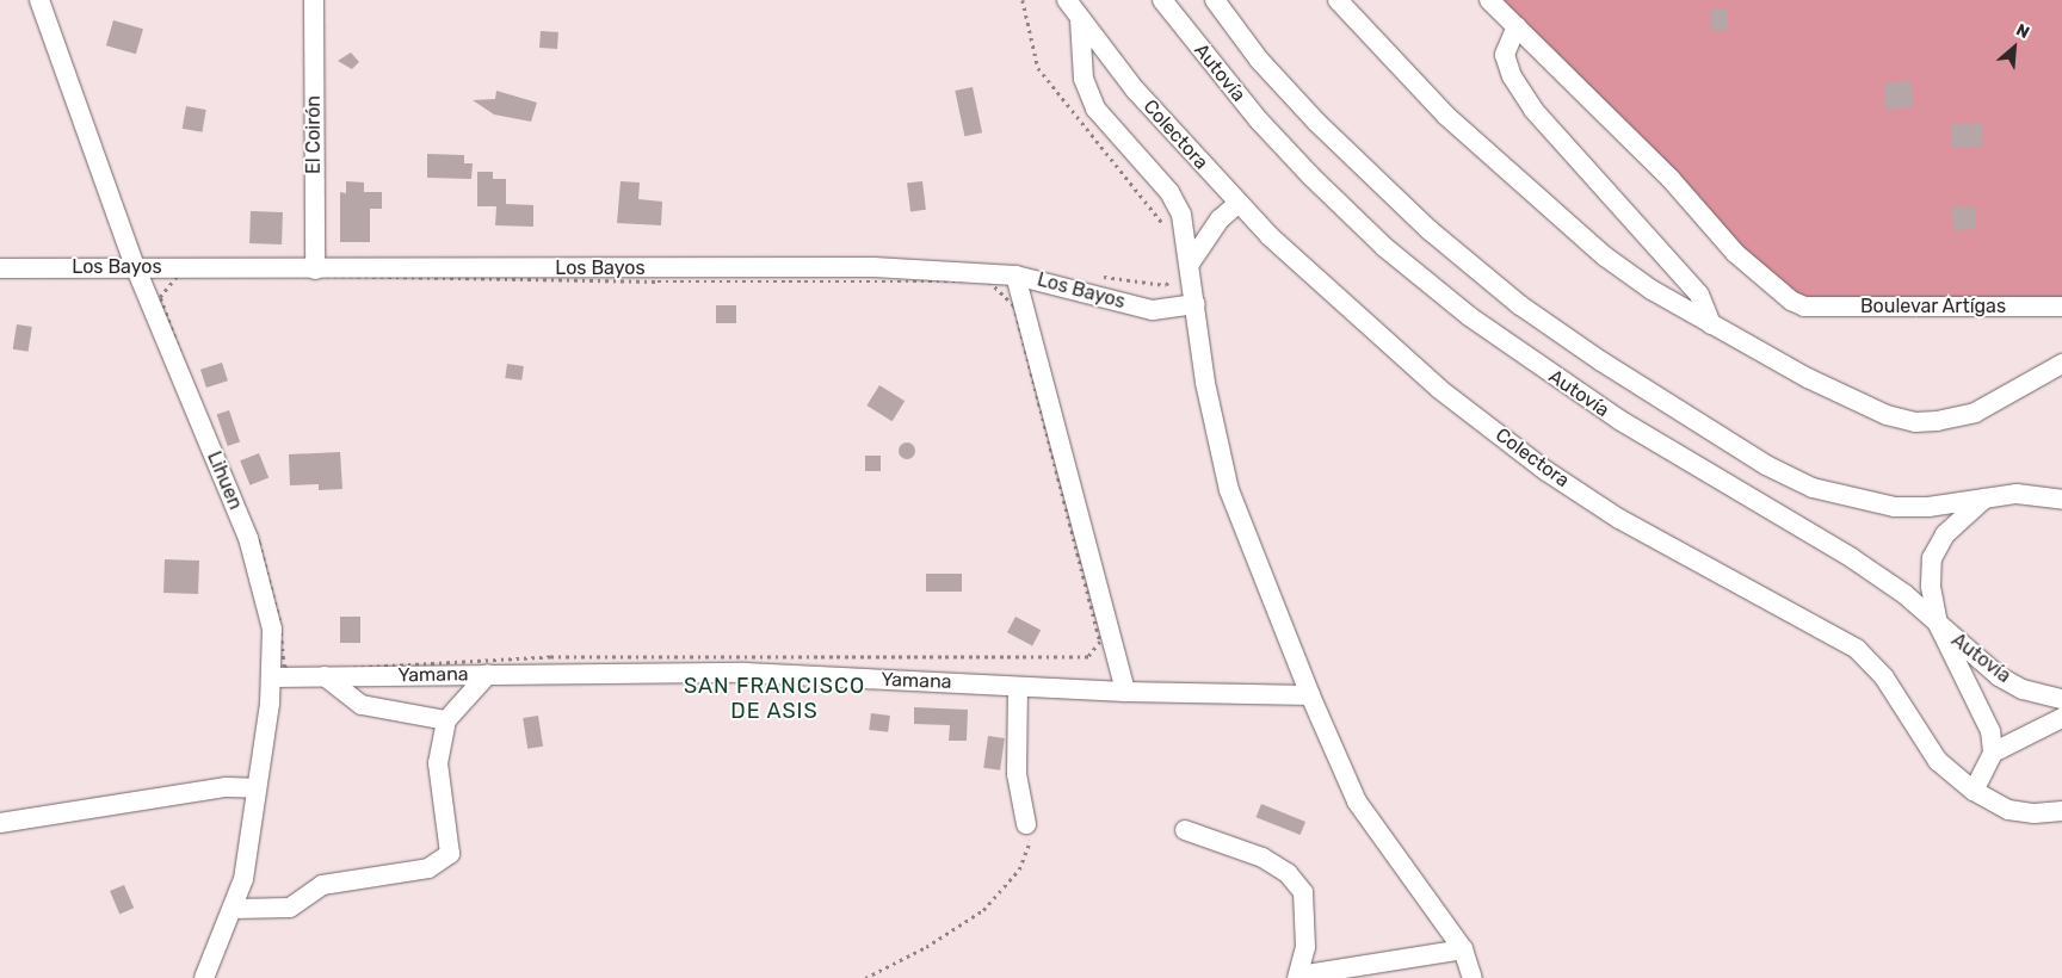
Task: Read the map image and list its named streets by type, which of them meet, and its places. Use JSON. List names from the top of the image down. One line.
{"streets":{"street":["Autovía","El Coirón","Colectora","Los Bayos","Boulevar Artígas","Lihuen","Yamana"]},"crossings":[["El Coirón","Los Bayos"],["Los Bayos","Lihuen"],["Lihuen","Yamana"]],"districts":["SAN FRANCISCO DE ASIS"],"north":"top right"}
